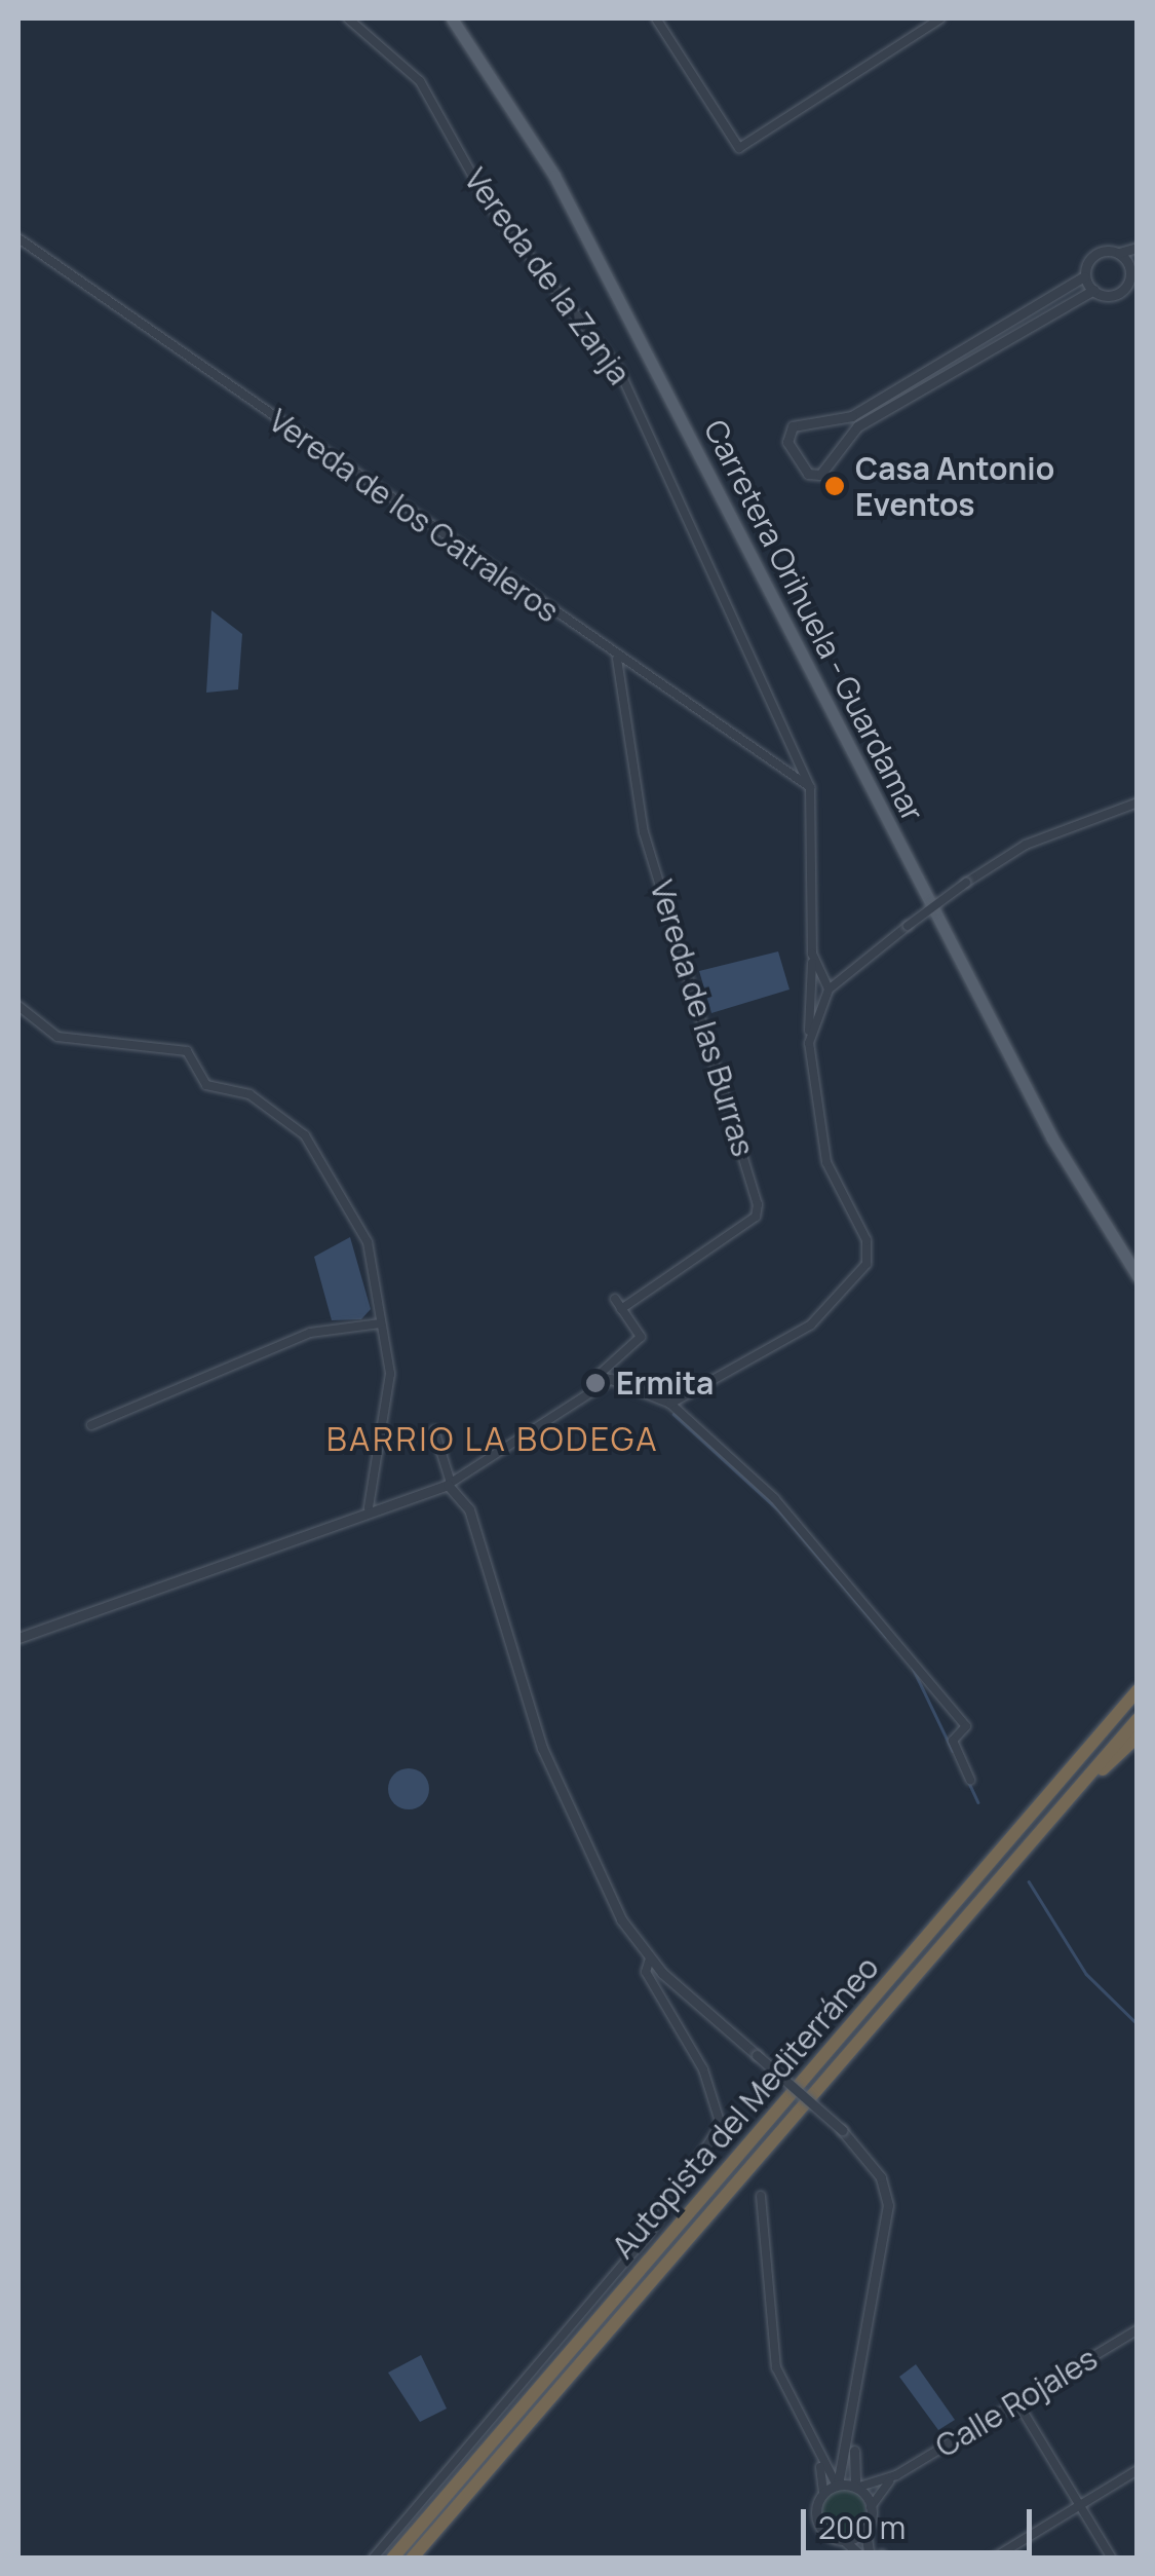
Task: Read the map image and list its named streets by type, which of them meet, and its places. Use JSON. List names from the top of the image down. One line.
{"streets":{"highway":["Autopista del Mediterráneo"],"main road":["Carretera Orihuela - Guardamar"],"street":["Vereda de la Zanja","Vereda de los Catraleros","Vereda de las Burras","Calle Rojales"]},"crossings":[["Vereda de la Zanja","Vereda de los Catraleros"],["Vereda de los Catraleros","Vereda de las Burras"]],"districts":["BARRIO LA BODEGA"],"places":["Casa Antonio Eventos","Ermita"],"scale_bar":"200 m"}
